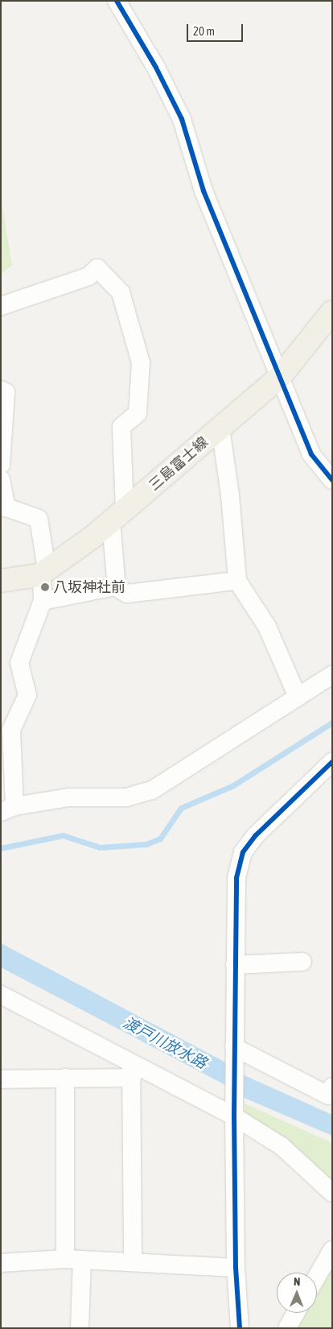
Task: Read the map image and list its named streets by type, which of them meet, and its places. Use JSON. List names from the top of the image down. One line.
{"streets":{"main road":["三島富士線"]},"water":["渡戸川放水路"],"places":["八坂神社前"],"scale_bar":"20 m","north":"top"}
